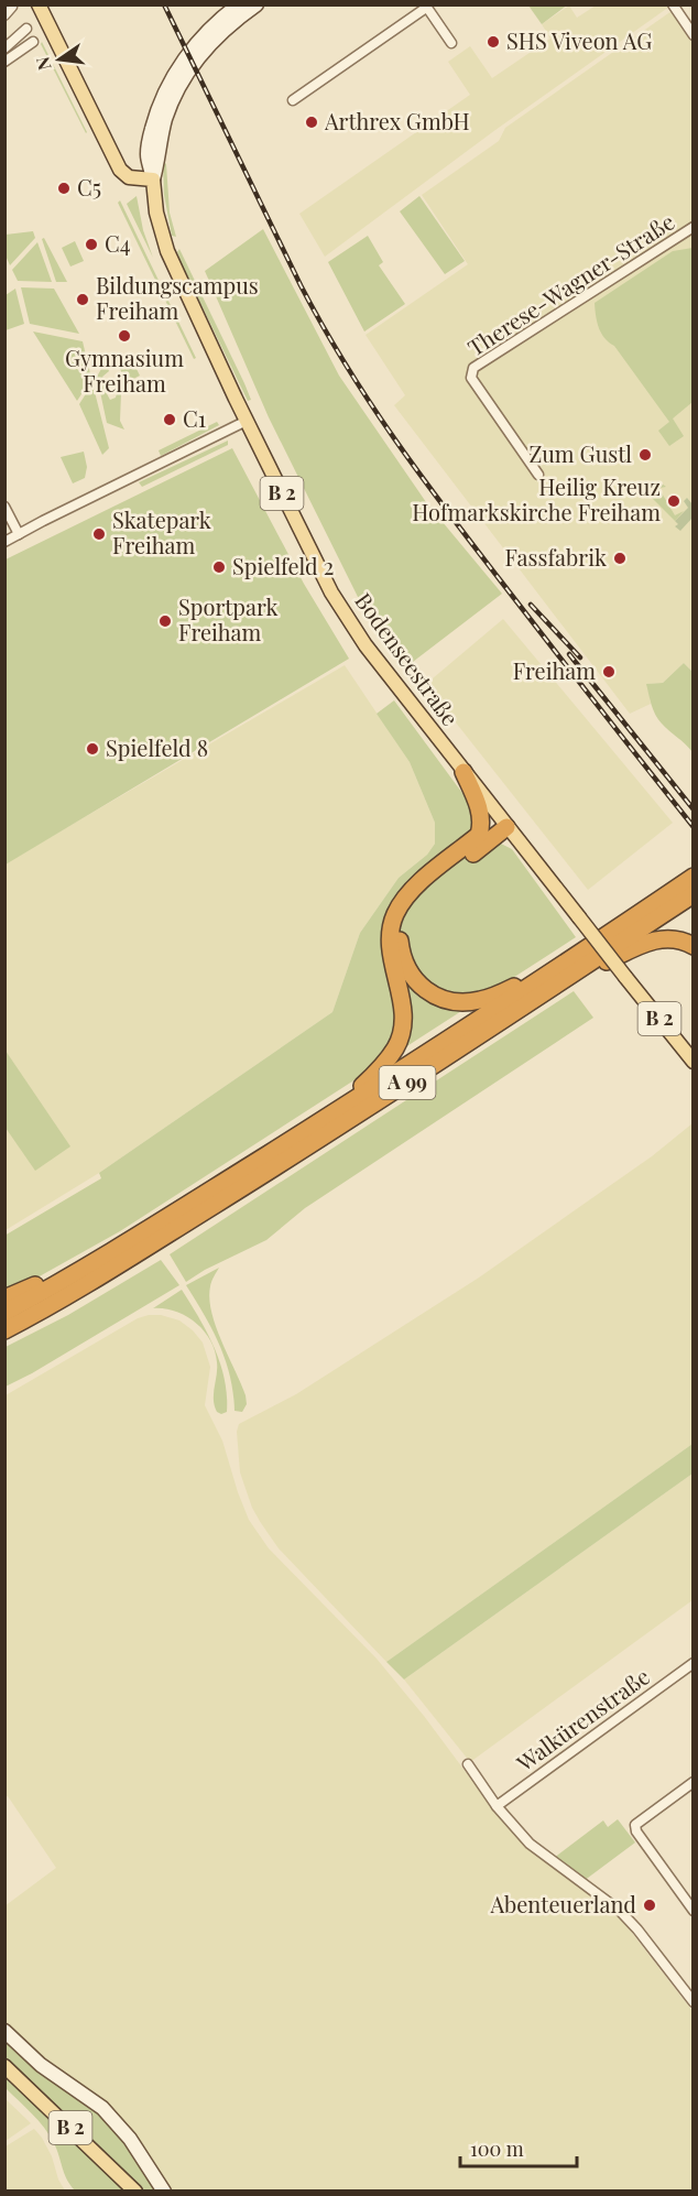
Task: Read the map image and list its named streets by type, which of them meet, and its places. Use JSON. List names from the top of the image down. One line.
{"streets":{"highway":["A 99"],"main road":["B 2","Bodenseestraße"],"street":["Therese-Wagner-Straße","Walkürenstraße"]},"places":["SHS Viveon AG","Arthrex GmbH","C5","C4","Bildungscampus Freiham","Gymnasium Freiham","C1","Zum Gustl","Heilig Kreuz Hofmarkskirche Freiham","Skatepark Freiham","Fassfabrik","Spielfeld 2","Sportpark Freiham","Freiham","Spielfeld 8","Abenteuerland"],"scale_bar":"100 m","north":"left"}
